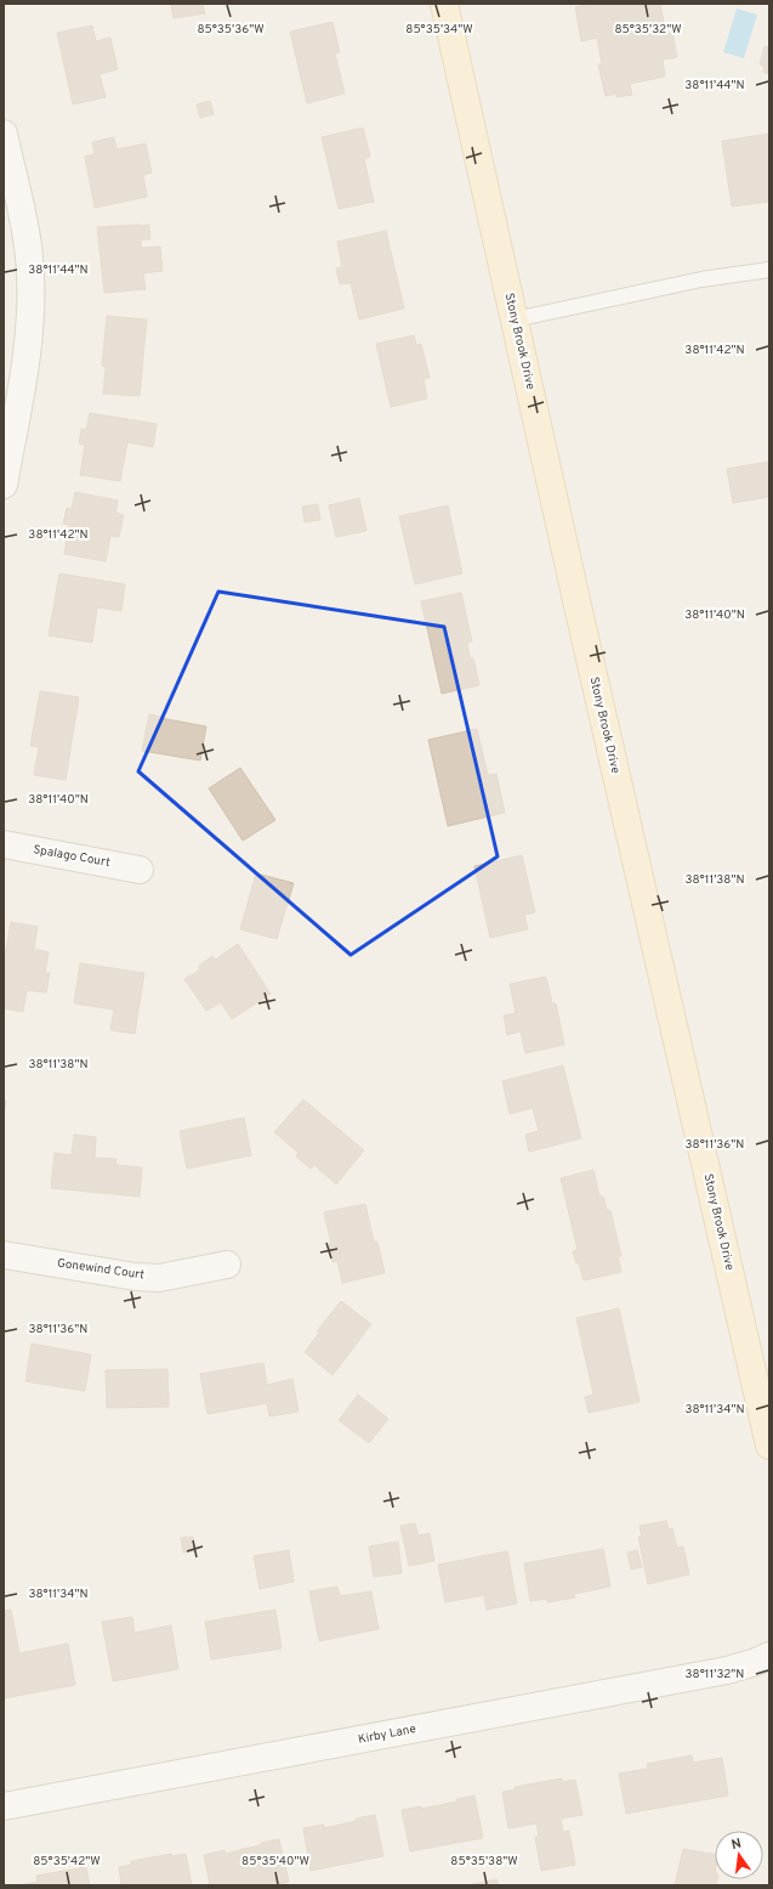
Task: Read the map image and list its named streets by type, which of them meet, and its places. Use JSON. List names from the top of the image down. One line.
{"streets":{"street":["Stony Brook Drive","Spalago Court","Gonewind Court","Kirby Lane"]},"north":"top","coordinates":["85°35'36\"W","85°35'32\"W","85°35'34\"W","38°11'44\"N","38°11'42\"N","38°11'40\"N","38°11'38\"N","38°11'36\"N","38°11'34\"N","38°11'32\"N","85°35'42\"W","85°35'40\"W","85°35'38\"W"]}
